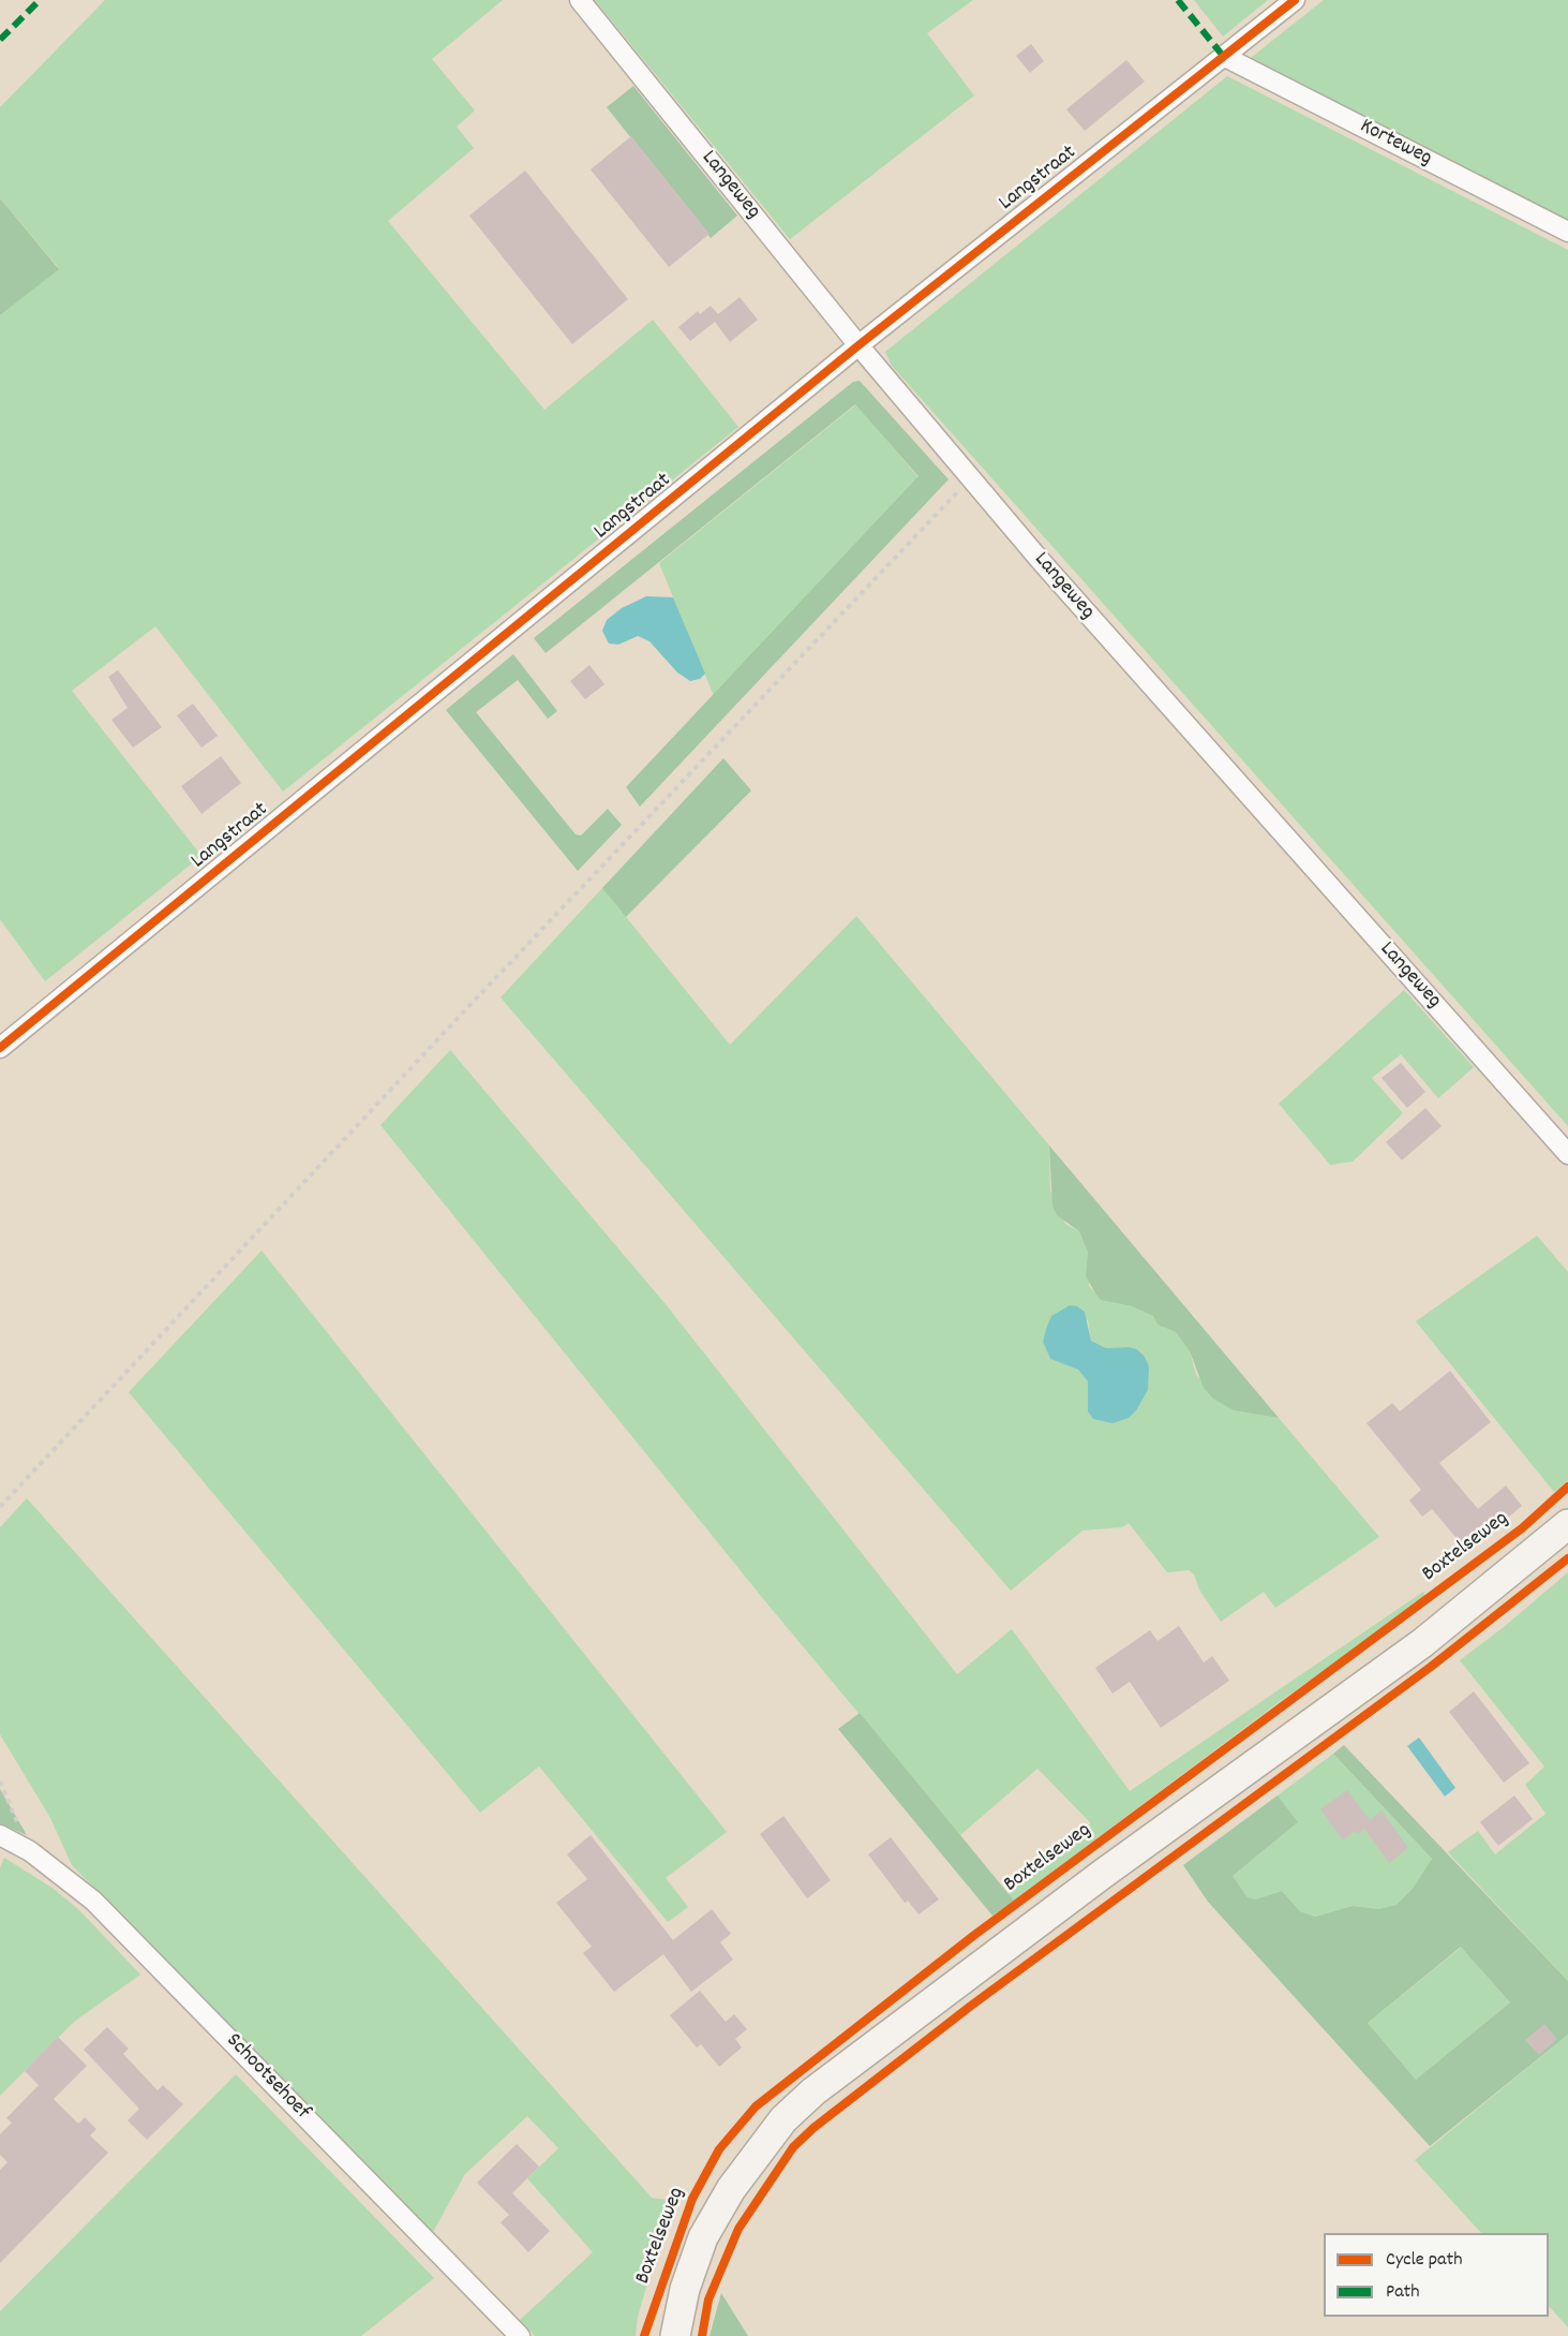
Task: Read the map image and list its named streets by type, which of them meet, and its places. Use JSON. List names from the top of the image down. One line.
{"streets":{"main road":["Boxtelseweg"],"street":["Korteweg","Langstraat","Langeweg","Schootsehoef"]},"crossings":[["Korteweg","Langstraat"],["Langstraat","Langeweg"]],"legend":["Cycle path","Path"]}
